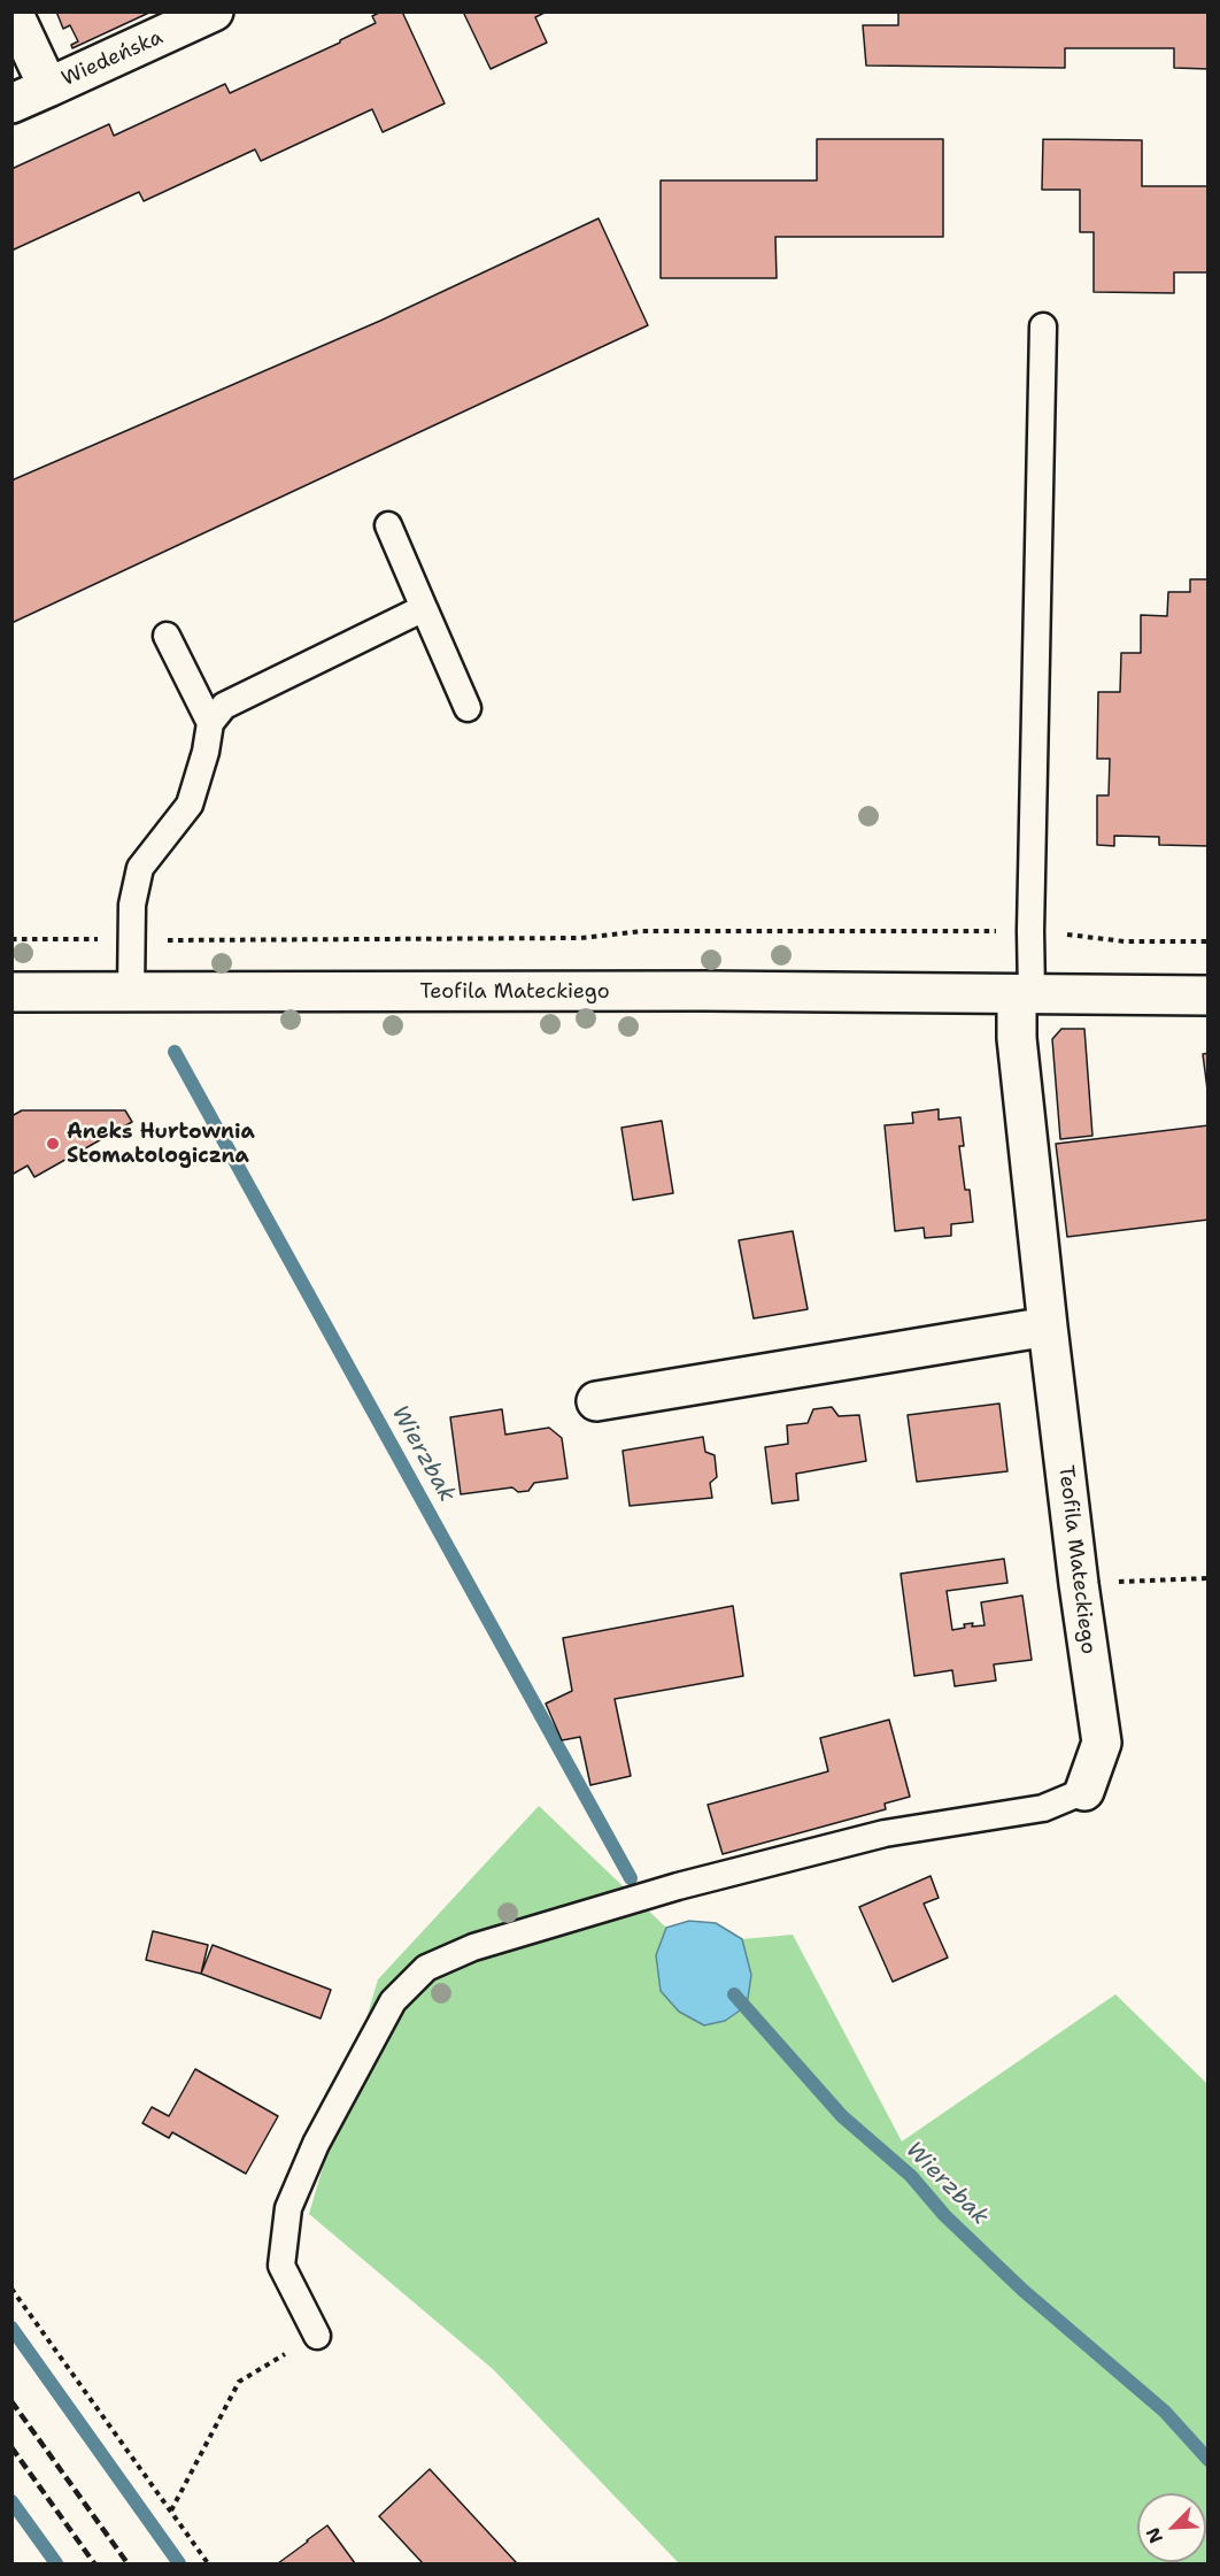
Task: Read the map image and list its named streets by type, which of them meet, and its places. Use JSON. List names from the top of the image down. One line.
{"streets":{"street":["Wiedeńska","Teofila Mateckiego"]},"water":["Wierzbak"],"places":["Aneks Hurtownia Stomatologiczna"],"north":"bottom left"}
